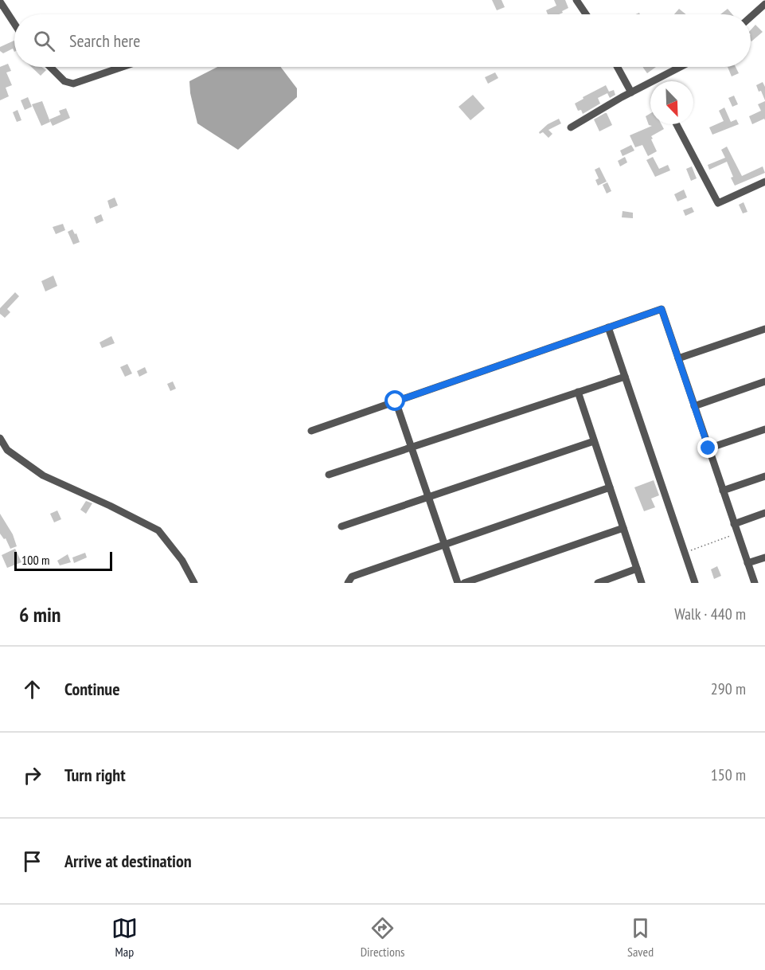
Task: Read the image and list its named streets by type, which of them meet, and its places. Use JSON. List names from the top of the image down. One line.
{"scale_bar":"100 m","north":"bottom right","page":{"search":"Search here","scale":"100 m","heading":["6 min","Walk · 440 m"],"list":[["Continue","290 m"],["Turn right","150 m"],"Arrive at destination"],"nav":["Map","Directions","Saved"]}}
